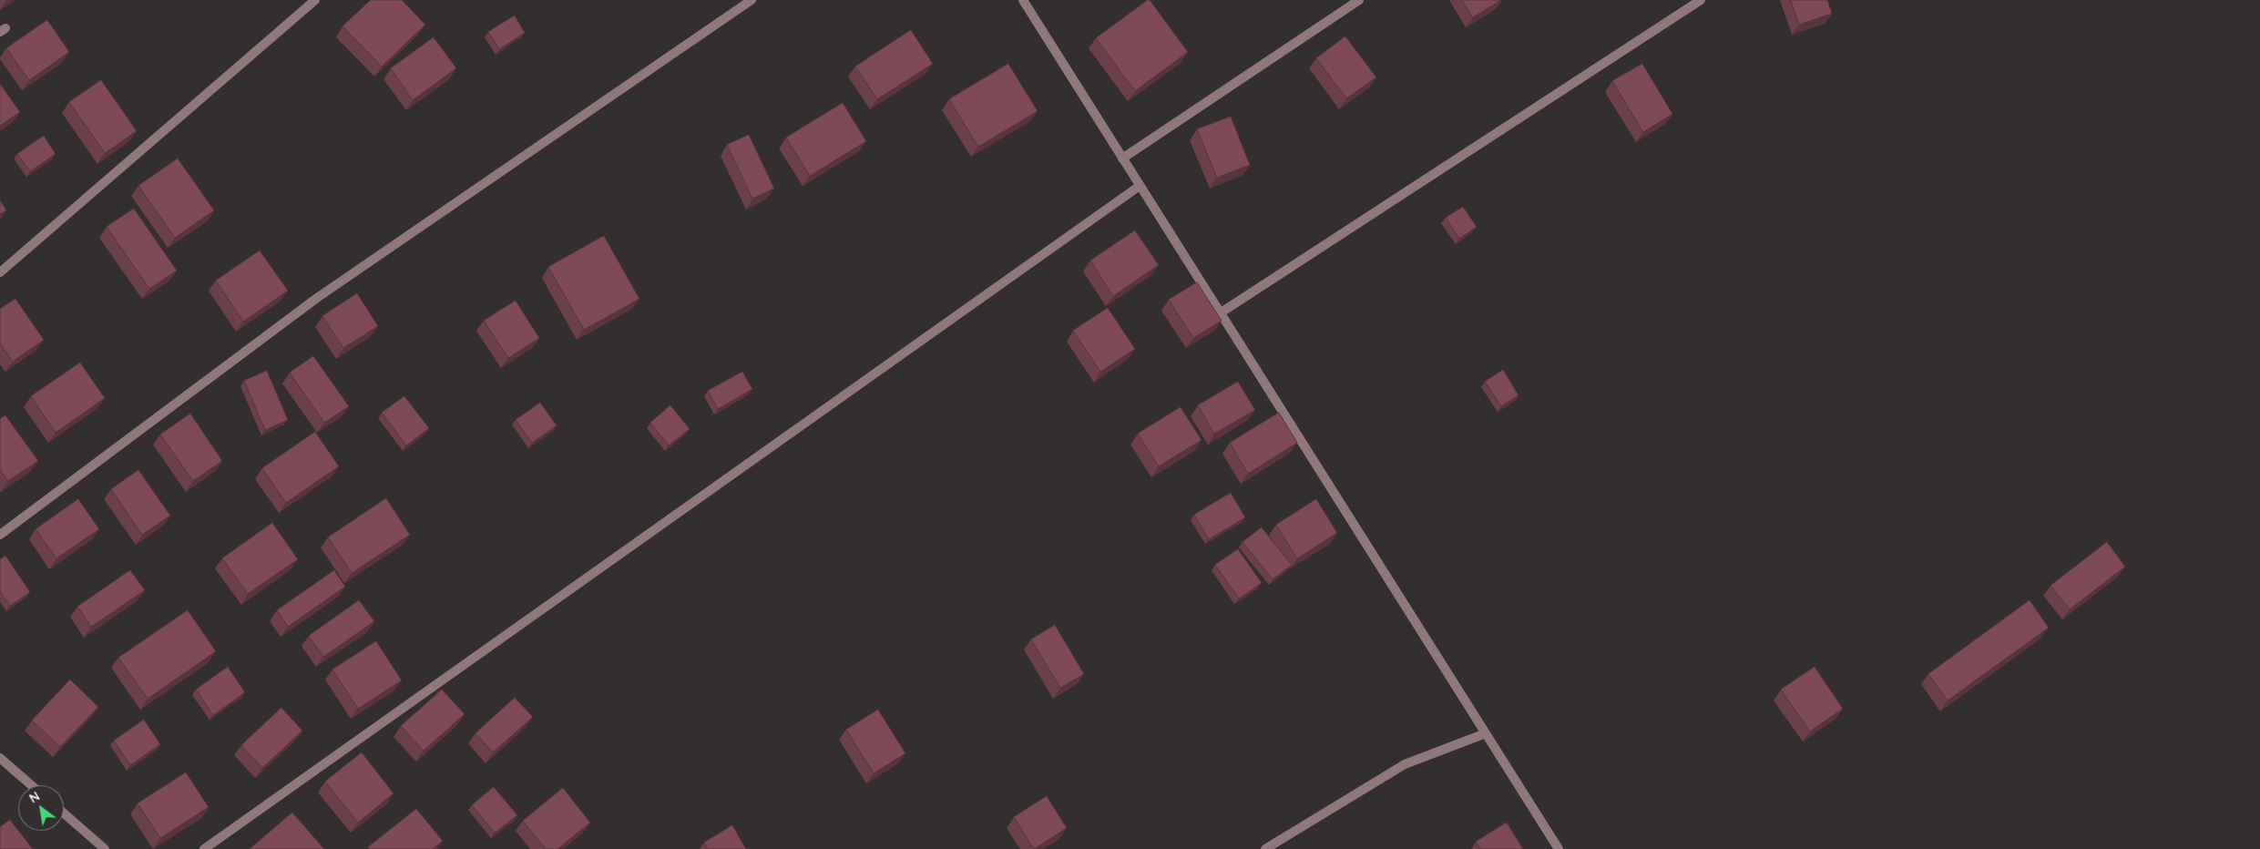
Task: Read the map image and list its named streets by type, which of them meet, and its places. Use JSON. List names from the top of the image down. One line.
{"north":"top left"}
